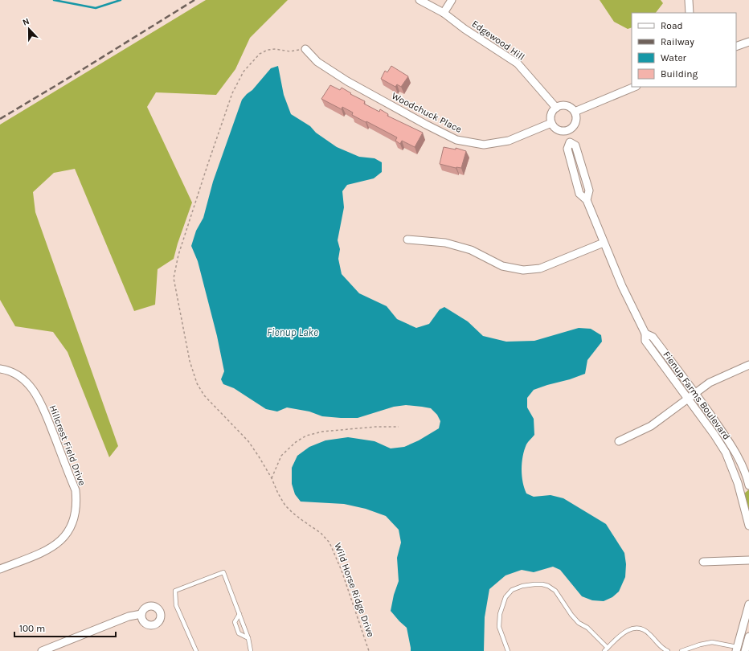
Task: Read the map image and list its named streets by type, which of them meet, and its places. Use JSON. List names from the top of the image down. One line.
{"streets":{"street":["Edgewood Hill","Woodchuck Place","Fienup Farms Boulevard","Hillcrest Field Drive"],"path":["Wild Horse Ridge Drive"]},"crossings":[["Edgewood Hill","Woodchuck Place"],["Edgewood Hill","Fienup Farms Boulevard"],["Woodchuck Place","Fienup Farms Boulevard"],["Woodchuck Place","Wild Horse Ridge Drive"]],"water":["Fienup Lake"],"legend":["Road","Railway","Water","Building"],"scale_bar":"100 m","north":"top"}
